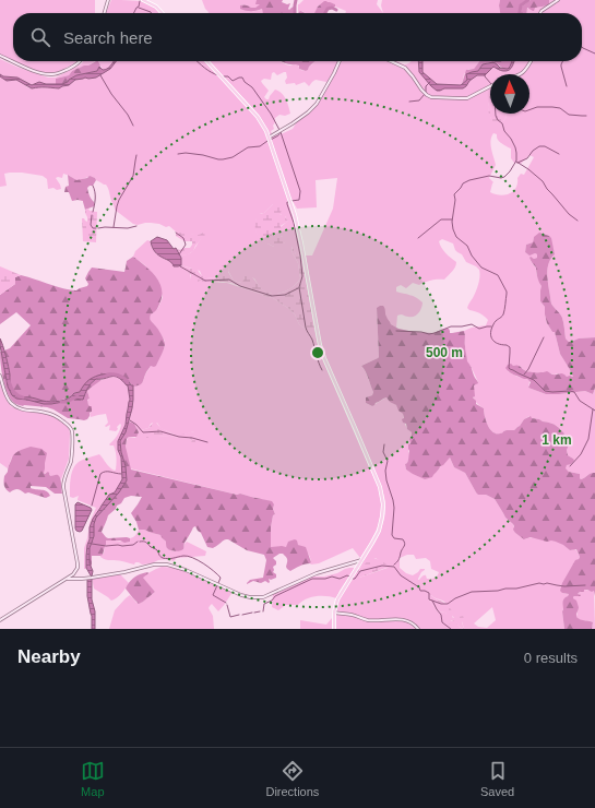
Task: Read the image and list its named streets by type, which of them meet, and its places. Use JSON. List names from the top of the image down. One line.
{"north":"top","page":{"search":"Search here","heading":["Nearby","0 results"],"nav":["Map","Directions","Saved"]},"rings":["500 m","1 km"]}
